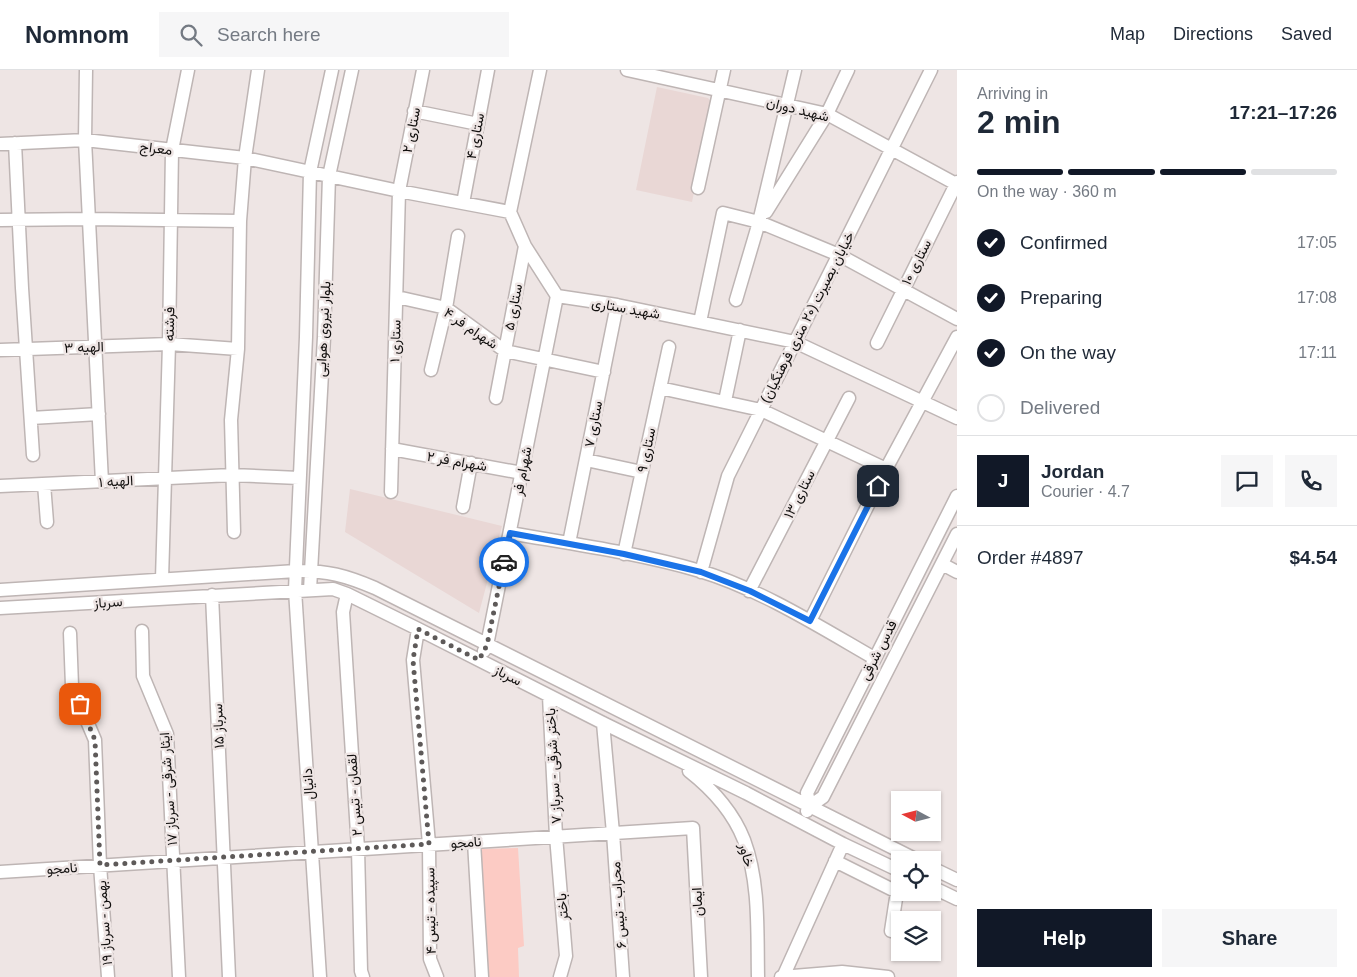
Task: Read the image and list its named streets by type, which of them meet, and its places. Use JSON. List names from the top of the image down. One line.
{"streets":{"street":["شهید دوران","ستاری ۲","ستاری ۴","معراج","ستاری ۱۰","ستاری ۵","شهید ستاری","خیابان بصیرت (۲۰ متری فرهنگیان)","فرشته","شهرام فر ۴","بلوار نیروی هوایی","ستاری ۱","الهیه ۳","ستاری ۷","ستاری ۹","شهرام فر ۲","شهرام فر","الهیه ۱","ستاری ۱۳","سرباز","قدس شرقی","سرباز ۱۵","باختر شرقی - سرباز ۷","دانیال","ایثار شرقی - سرباز ۱۷","لقمان - تیس ۲","نامجو","خاور","ایمان","محراب - تیس ۶","باختر","سپیده - تیس ۴","بهمن - سرباز ۱۹"]},"crossings":[["شهید دوران","ستاری ۱۰"],["شهید دوران","خیابان بصیرت (۲۰ متری فرهنگیان)"],["ستاری ۲","ستاری ۱"],["معراج","فرشته"],["معراج","بلوار نیروی هوایی"],["ستاری ۵","شهرام فر ۴"],["شهید ستاری","خیابان بصیرت (۲۰ متری فرهنگیان)"],["شهید ستاری","ستاری ۷"],["شهید ستاری","شهرام فر"],["فرشته","الهیه ۳"],["فرشته","الهیه ۱"],["فرشته","سرباز"],["شهرام فر ۴","ستاری ۱"],["شهرام فر ۴","ستاری ۷"],["شهرام فر ۴","شهرام فر"],["بلوار نیروی هوایی","الهیه ۱"],["بلوار نیروی هوایی","سرباز"],["بلوار نیروی هوایی","دانیال"],["ستاری ۱","شهرام فر ۲"],["شهرام فر ۲","شهرام فر"],["شهرام فر","سرباز"],["سرباز","قدس شرقی"],["سرباز","سرباز ۱۵"],["سرباز","باختر شرقی - سرباز ۷"],["سرباز","دانیال"],["سرباز","لقمان - تیس ۲"],["سرباز","خاور"],["سرباز","محراب - تیس ۶"],["سرباز","سپیده - تیس ۴"],["سرباز ۱۵","نامجو"],["باختر شرقی - سرباز ۷","نامجو"],["باختر شرقی - سرباز ۷","باختر"],["دانیال","نامجو"],["ایثار شرقی - سرباز ۱۷","نامجو"],["لقمان - تیس ۲","نامجو"],["نامجو","ایمان"],["نامجو","محراب - تیس ۶"],["نامجو","باختر"],["نامجو","سپیده - تیس ۴"],["نامجو","بهمن - سرباز ۱۹"]],"north":"left","page":{"header":"Nomnom","search":"Search here","nav":["Map","Directions","Saved"],"heading":["2 min","Arriving in","17:21–17:26"],"panel":["Jordan","Courier · 4.7","Order #4897","$4.54"],"bar":"On the way · 360 m","list":[["Confirmed","17:05"],["Preparing","17:08"],["On the way","17:11"],"Delivered"],"round":"J","buttons":["Help","Share"]}}
